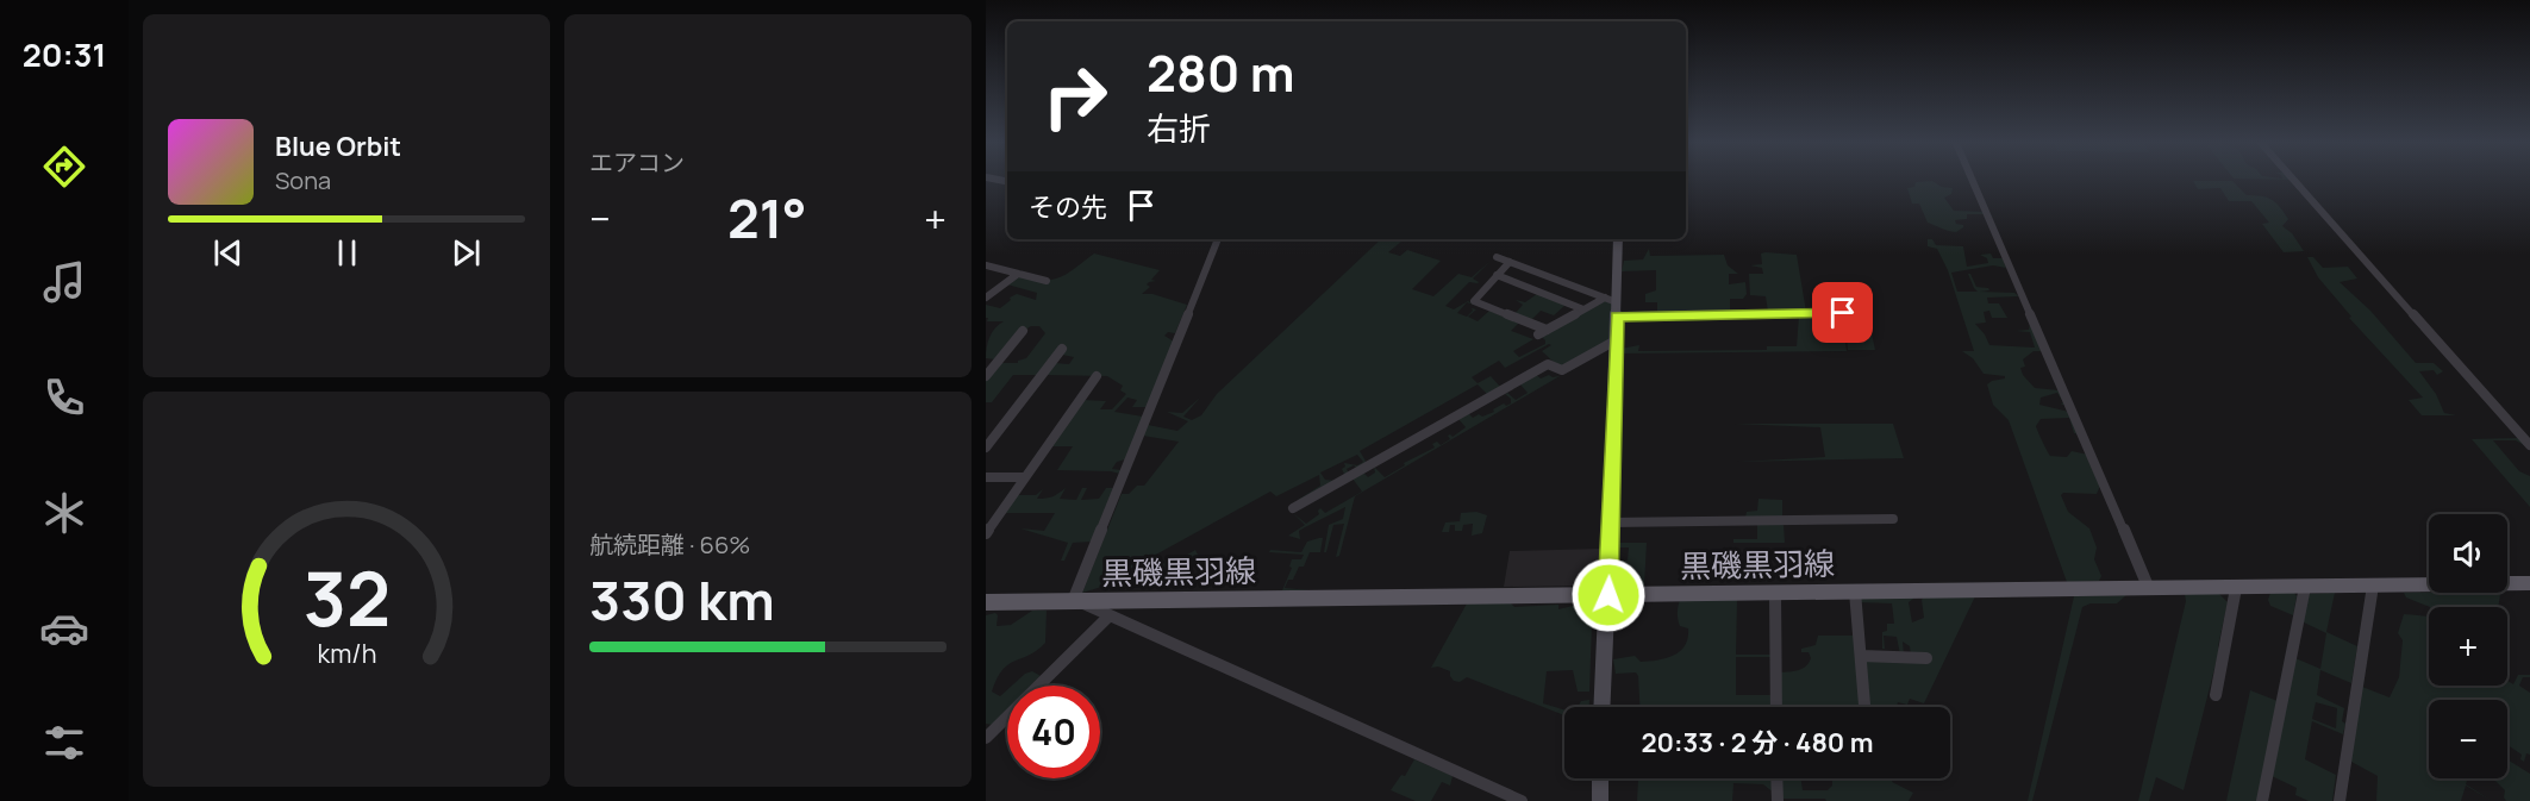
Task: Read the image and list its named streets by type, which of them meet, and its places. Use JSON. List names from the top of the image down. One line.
{"streets":{"main road":["黒磯黒羽線"]},"page":{"tabs":"20:31","tile":["エアコン",["航続距離 · 66%","330 km"]],"turn":["280 m","右折"],"song":["Blue Orbit","Sona"],"then":"その先","heat":["−","21°","+"],"map_buttons":["+","−"],"limit":"40","trip":"20:33 · 2 分 · 480 m","gauge":["32","km/h"]}}
